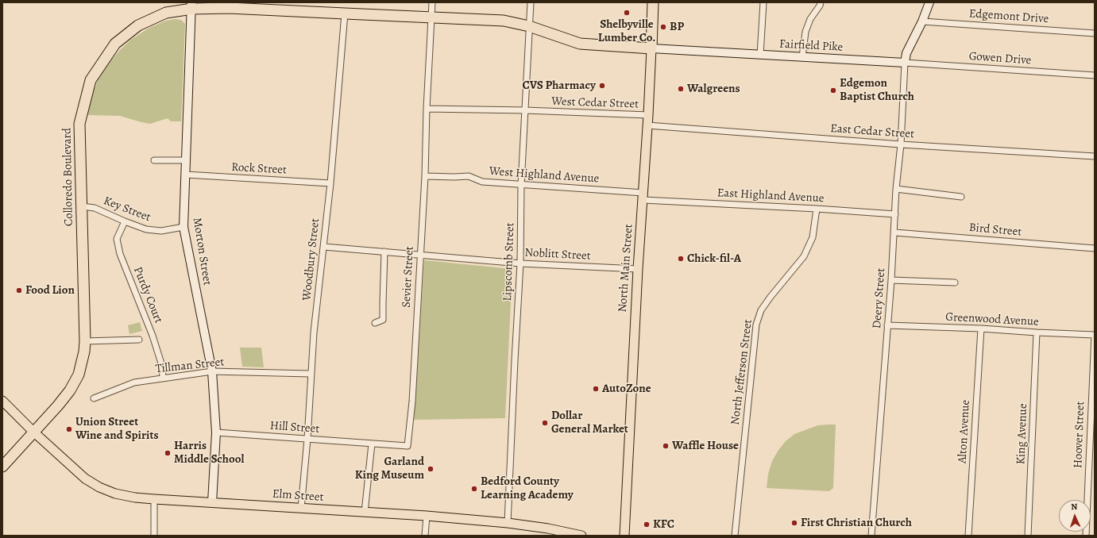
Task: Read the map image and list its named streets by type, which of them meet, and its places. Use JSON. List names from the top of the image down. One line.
{"streets":{"highway":["Colloredo Boulevard","North Main Street"],"main road":["Elm Street"],"street":["Edgemont Drive","Fairfield Pike","Gowen Drive","West Cedar Street","East Cedar Street","Rock Street","West Highland Avenue","East Highland Avenue","Key Street","Bird Street","Morton Street","Noblitt Street","Woodbury Street","Lipscomb Street","Sevier Street","Purdy Court","Deery Street","Greenwood Avenue","Tillman Street","North Jefferson Street","Hill Street","Alton Avenue","King Avenue","Hoover Street"]},"crossings":[["Fairfield Pike","Gowen Drive"],["Fairfield Pike","Colloredo Boulevard"],["Fairfield Pike","North Main Street"],["Fairfield Pike","Deery Street"],["Gowen Drive","Deery Street"],["West Cedar Street","Lipscomb Street"],["West Cedar Street","North Main Street"],["West Cedar Street","Sevier Street"],["East Cedar Street","North Main Street"],["East Cedar Street","Deery Street"],["Rock Street","Morton Street"],["Rock Street","Woodbury Street"],["West Highland Avenue","East Highland Avenue"],["West Highland Avenue","Lipscomb Street"],["West Highland Avenue","North Main Street"],["West Highland Avenue","Sevier Street"],["Colloredo Boulevard","Key Street"],["Colloredo Boulevard","Morton Street"],["Colloredo Boulevard","Woodbury Street"],["Colloredo Boulevard","Lipscomb Street"],["Colloredo Boulevard","North Main Street"],["Colloredo Boulevard","Sevier Street"],["Colloredo Boulevard","Elm Street"],["East Highland Avenue","North Main Street"],["East Highland Avenue","Deery Street"],["East Highland Avenue","North Jefferson Street"],["Key Street","Morton Street"],["Key Street","Purdy Court"],["Bird Street","Deery Street"],["Morton Street","Tillman Street"],["Morton Street","Hill Street"],["Morton Street","Elm Street"],["Noblitt Street","Woodbury Street"],["Noblitt Street","Lipscomb Street"],["Noblitt Street","North Main Street"],["Noblitt Street","Sevier Street"],["Woodbury Street","Tillman Street"],["Woodbury Street","Hill Street"],["Woodbury Street","Elm Street"],["Lipscomb Street","Elm Street"],["Sevier Street","Hill Street"],["Purdy Court","Tillman Street"],["Deery Street","Greenwood Avenue"],["Greenwood Avenue","Alton Avenue"],["Greenwood Avenue","King Avenue"],["Greenwood Avenue","Hoover Street"]],"places":["Shelbyville Lumber Co.","BP","CVS Pharmacy","Walgreens","Edgemon Baptist Church","Chick-fil-A","Food Lion","AutoZone","Dollar General Market","Union Street Wine and Spirits","Waffle House","Harris Middle School","Garland King Museum","Bedford County Learning Academy","First Christian Church","KFC"],"north":"top"}
